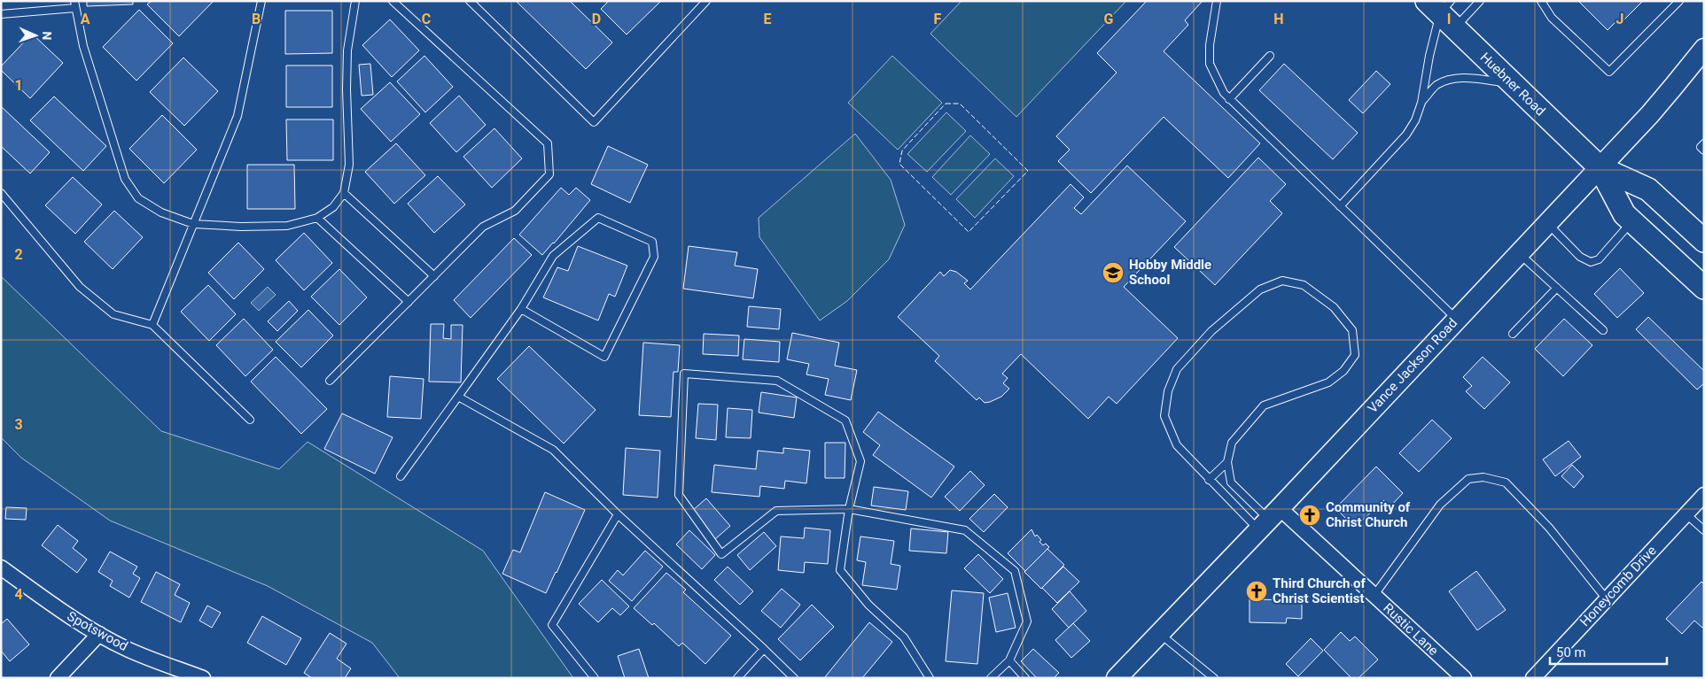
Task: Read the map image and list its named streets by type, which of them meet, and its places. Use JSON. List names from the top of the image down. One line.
{"streets":{"main road":["Huebner Road","Vance Jackson Road"],"street":["Honeycomb Drive","Rustic Lane","Spotswood"]},"crossings":[["Huebner Road","Vance Jackson Road"],["Vance Jackson Road","Rustic Lane"]],"places":{"school or university":["Hobby Middle School"],"church":["Community of Christ Church","Third Church of Christ Scientist"]},"scale_bar":"50 m","north":"right","grid":{"columns":["A","B","C","D","E","F","G","H","I","J"],"rows":["1","2","3","4"]}}
